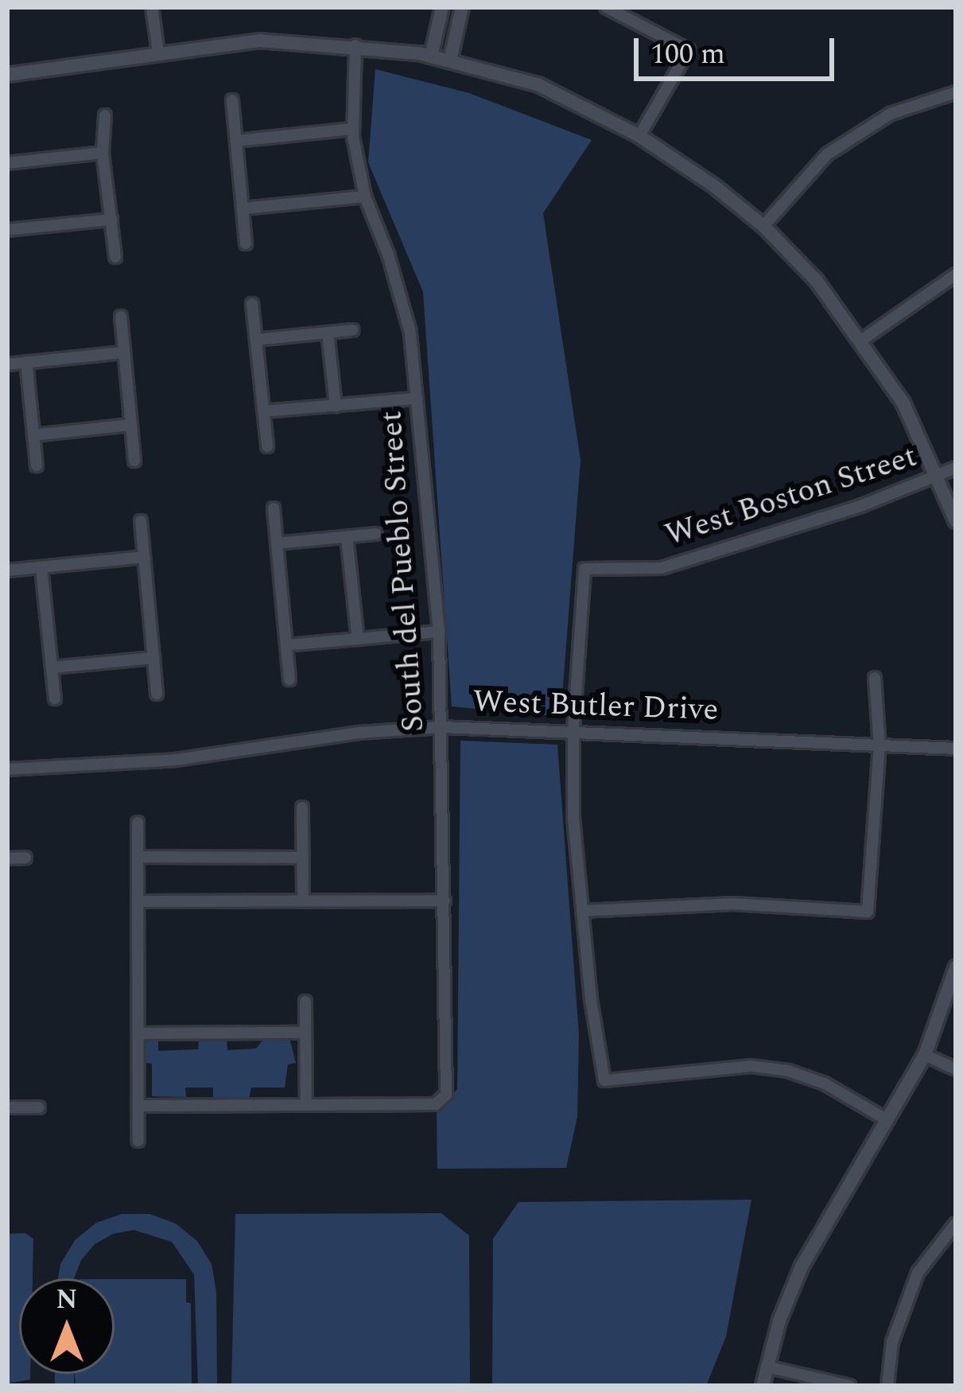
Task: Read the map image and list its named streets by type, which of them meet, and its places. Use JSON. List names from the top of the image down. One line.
{"streets":{"street":["West Boston Street","South del Pueblo Street","West Butler Drive"]},"crossings":[["West Boston Street","West Butler Drive"],["South del Pueblo Street","West Butler Drive"]],"scale_bar":"100 m","north":"top"}
